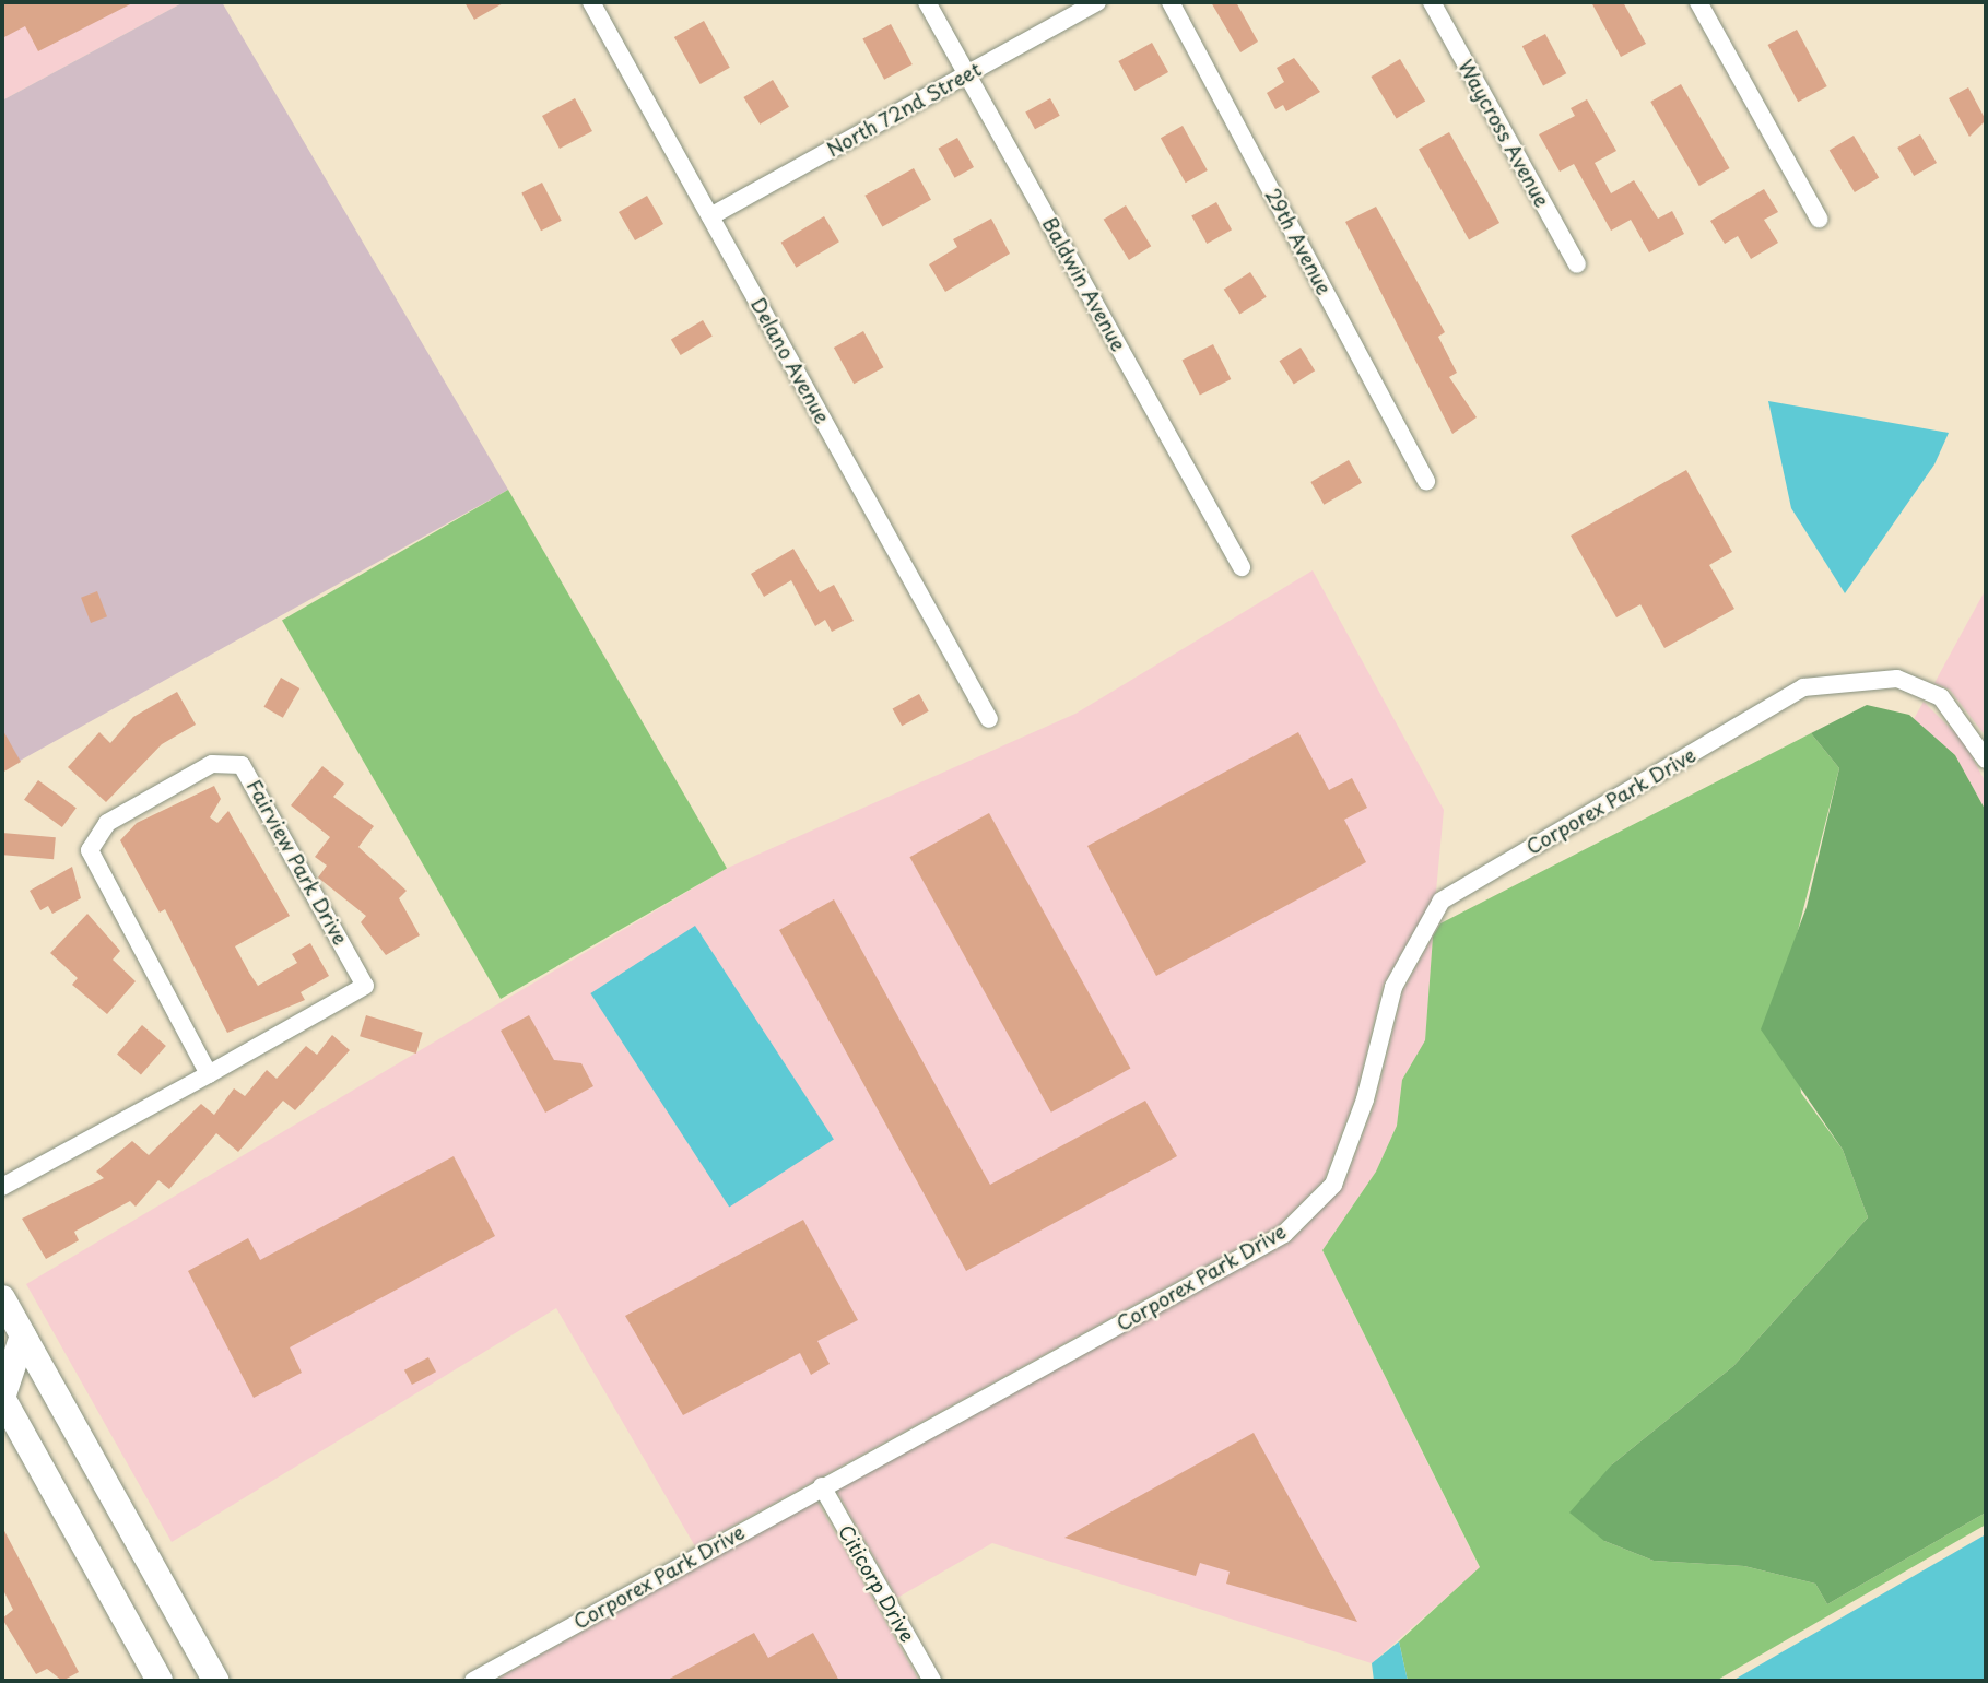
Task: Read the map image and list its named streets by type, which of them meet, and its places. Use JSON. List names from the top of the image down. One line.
{"streets":{"street":["North 72nd Street","Waycross Avenue","29th Avenue","Baldwin Avenue","Delano Avenue","Corporex Park Drive","Fairview Park Drive","Citicorp Drive"]},"crossings":[["North 72nd Street","Baldwin Avenue"],["North 72nd Street","Delano Avenue"],["Corporex Park Drive","Citicorp Drive"]]}
